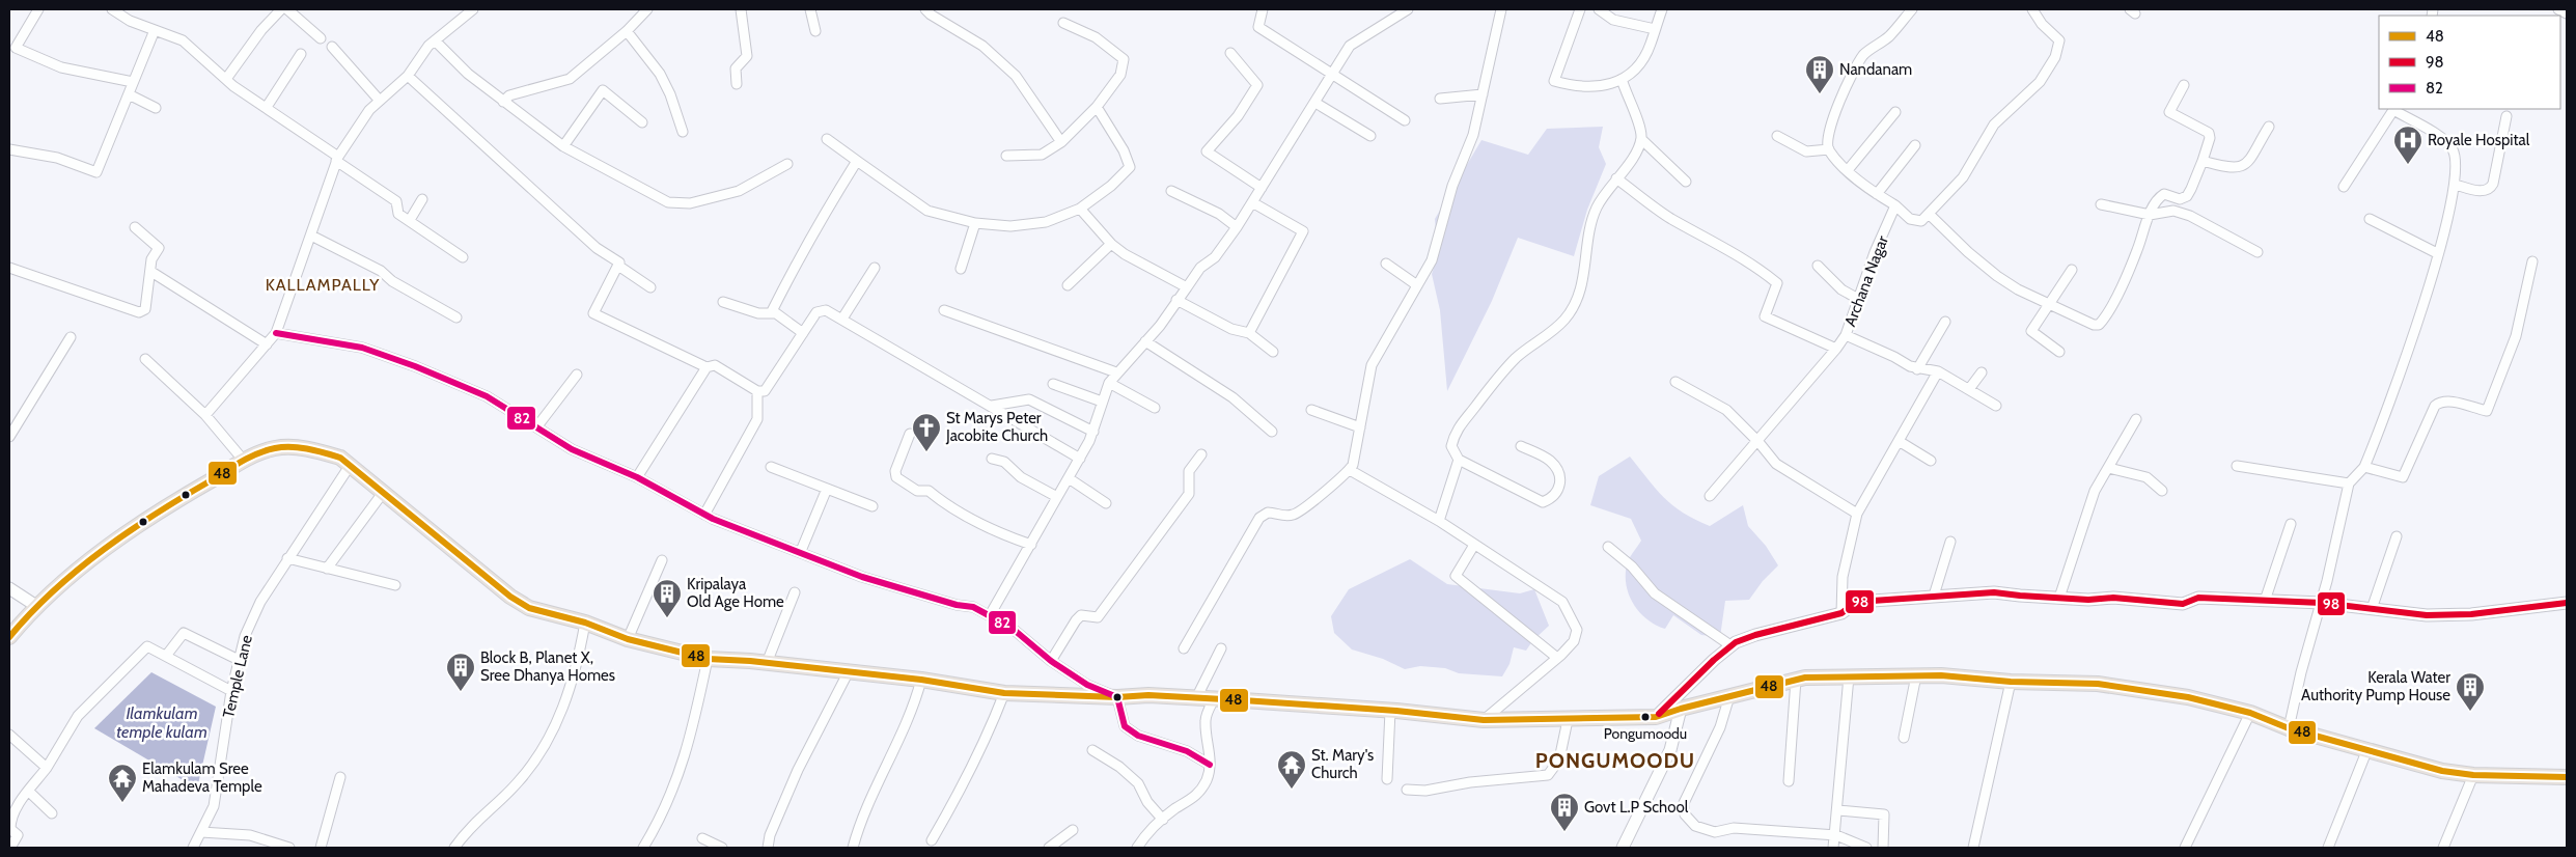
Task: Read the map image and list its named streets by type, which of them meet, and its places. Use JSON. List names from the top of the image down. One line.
{"streets":{"street":["Archana Nagar","Temple Lane"]},"districts":["KALLAMPALLY","PONGUMOODU"],"water":["Ilamkulam temple kulam"],"places":{"building":["Nandanam","Kripalaya Old Age Home","Block B, Planet X, Sree Dhanya Homes","Kerala Water Authority Pump House","Govt L.P School"],"hospital":["Royale Hospital"],"church":["St Marys Peter Jacobite Church"],"other":["Pongumoodu"],"temple":["St. Mary's Church","Elamkulam Sree Mahadeva Temple"]},"lines":["transit line 82","transit line 48","transit line 98"],"legend":["48","98","82"]}
